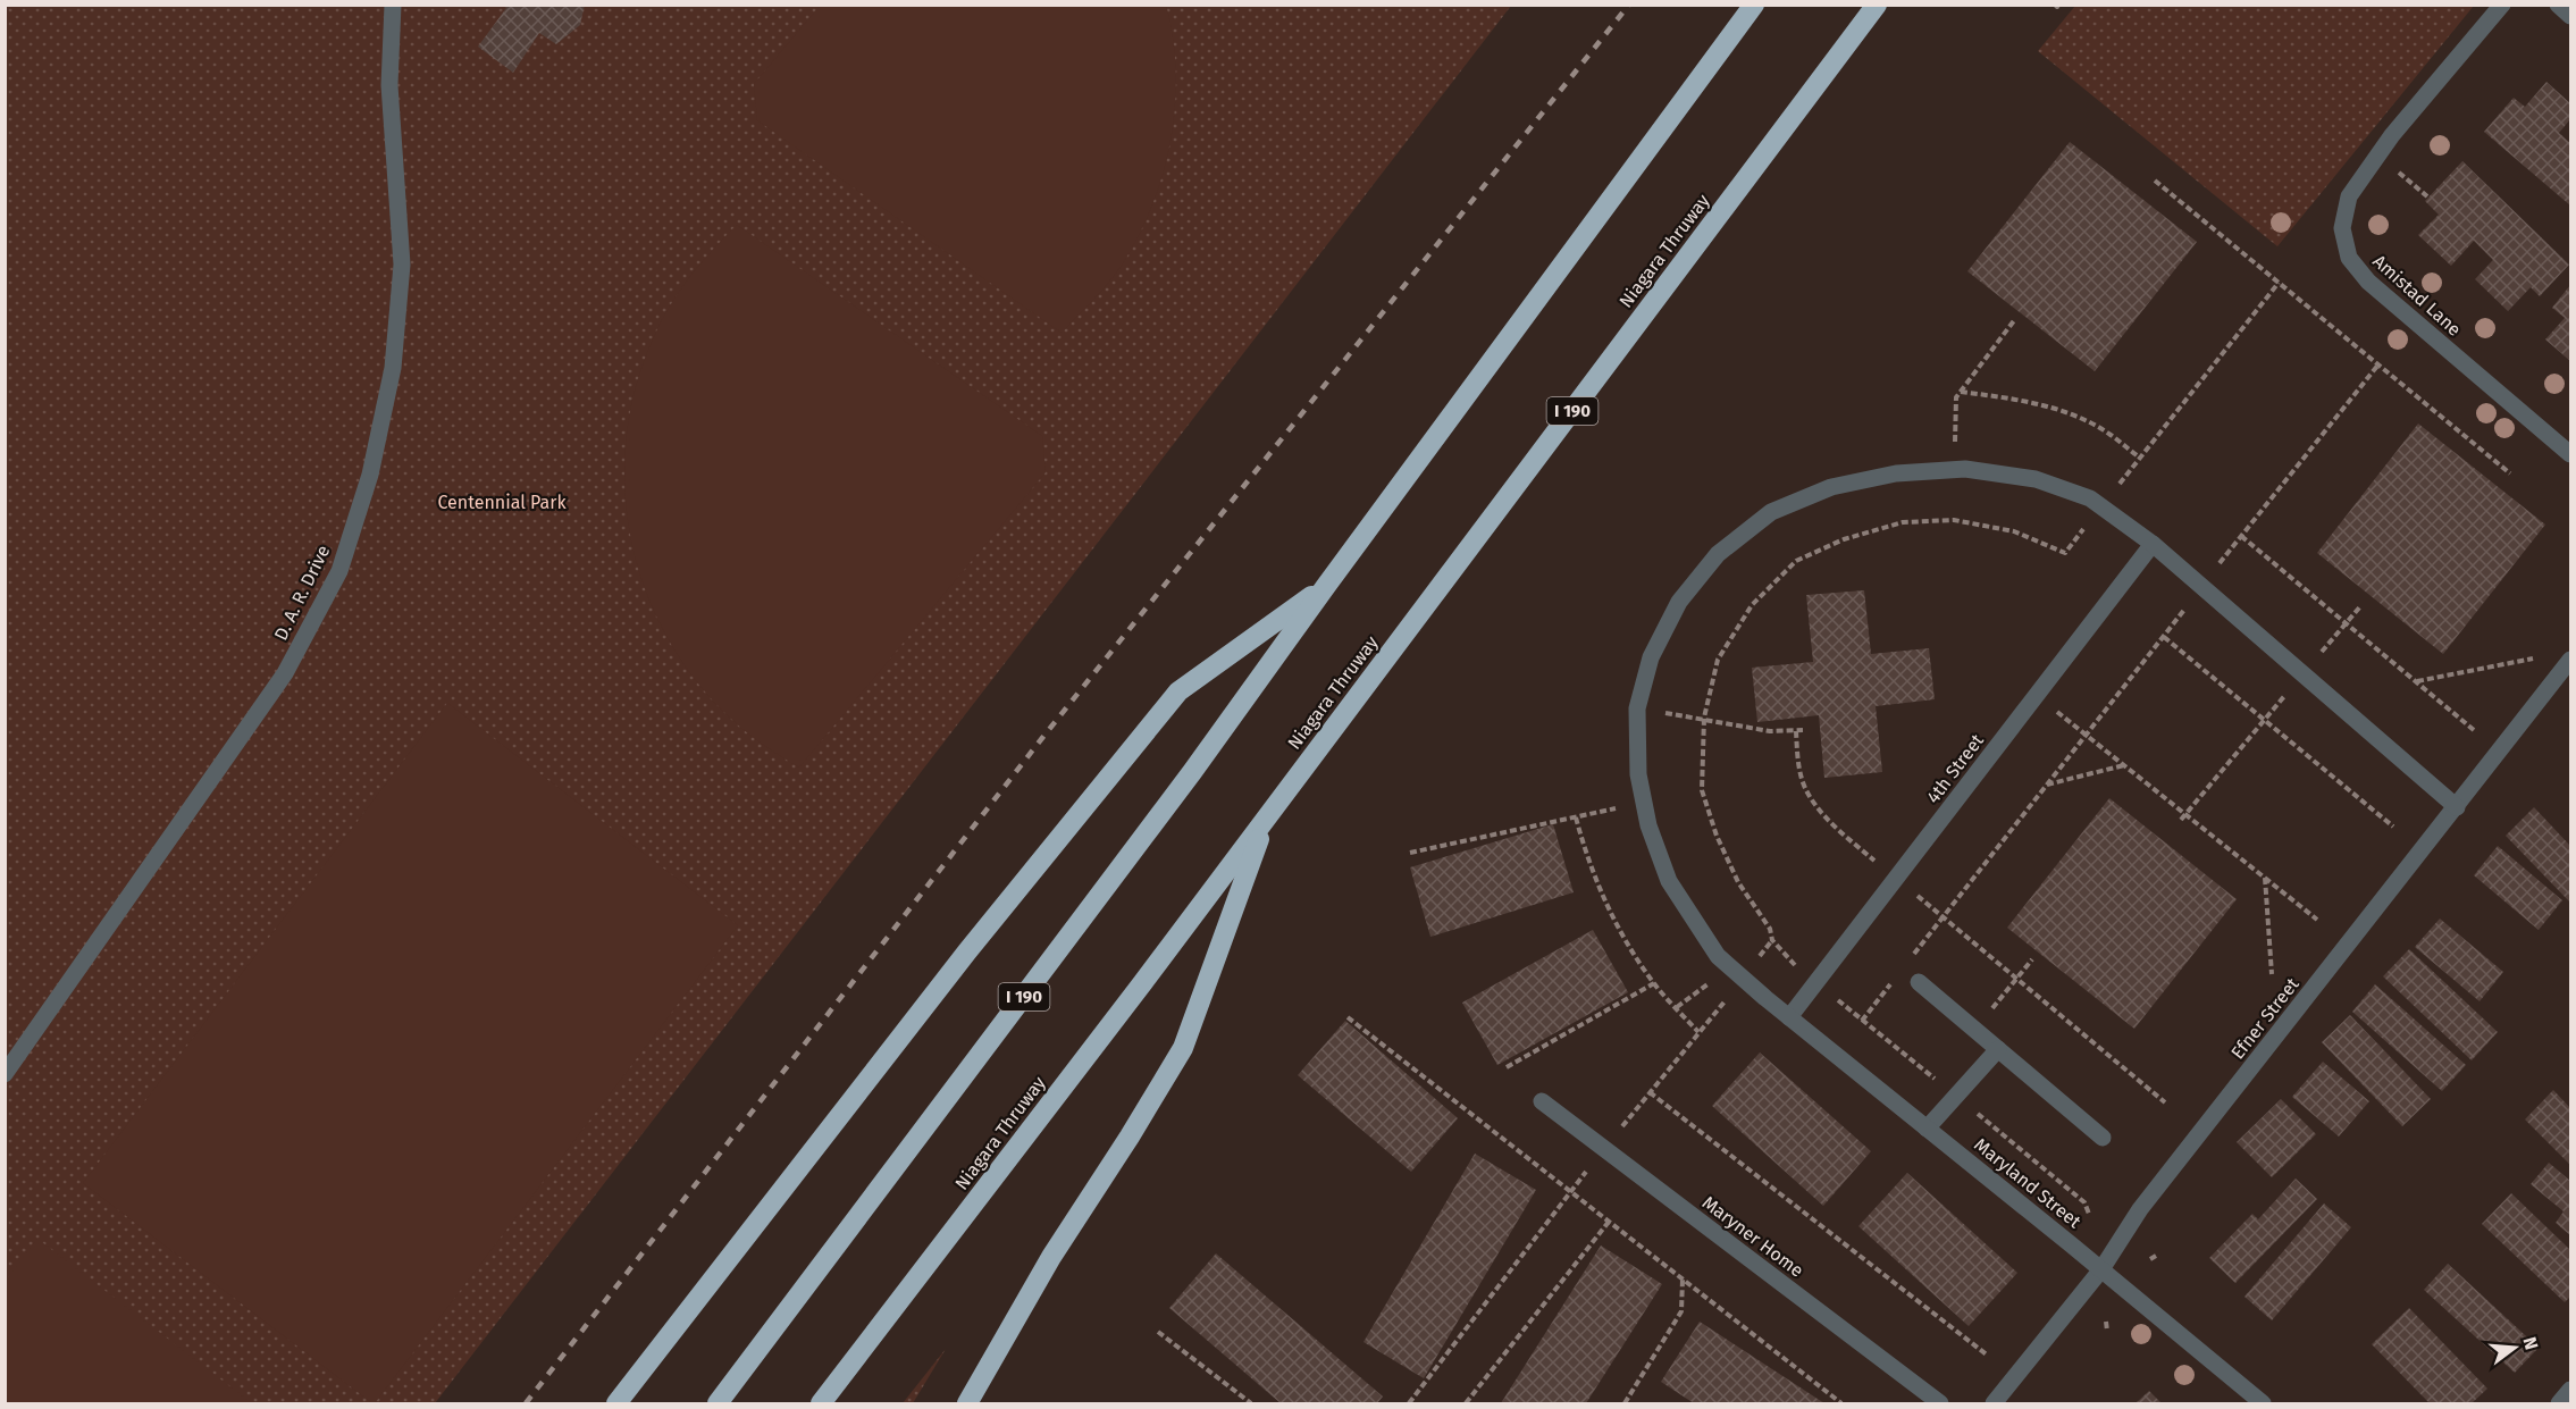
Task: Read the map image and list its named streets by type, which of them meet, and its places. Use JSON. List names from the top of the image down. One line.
{"streets":{"highway":["Niagara Thruway","I 190"],"street":["Amistad Lane","D. A. R. Drive","4th Street","Efner Street","Maryland Street","Maryner Home"]},"crossings":[["4th Street","Maryland Street"],["Efner Street","Maryland Street"]],"parks":["Centennial Park"],"north":"right"}
